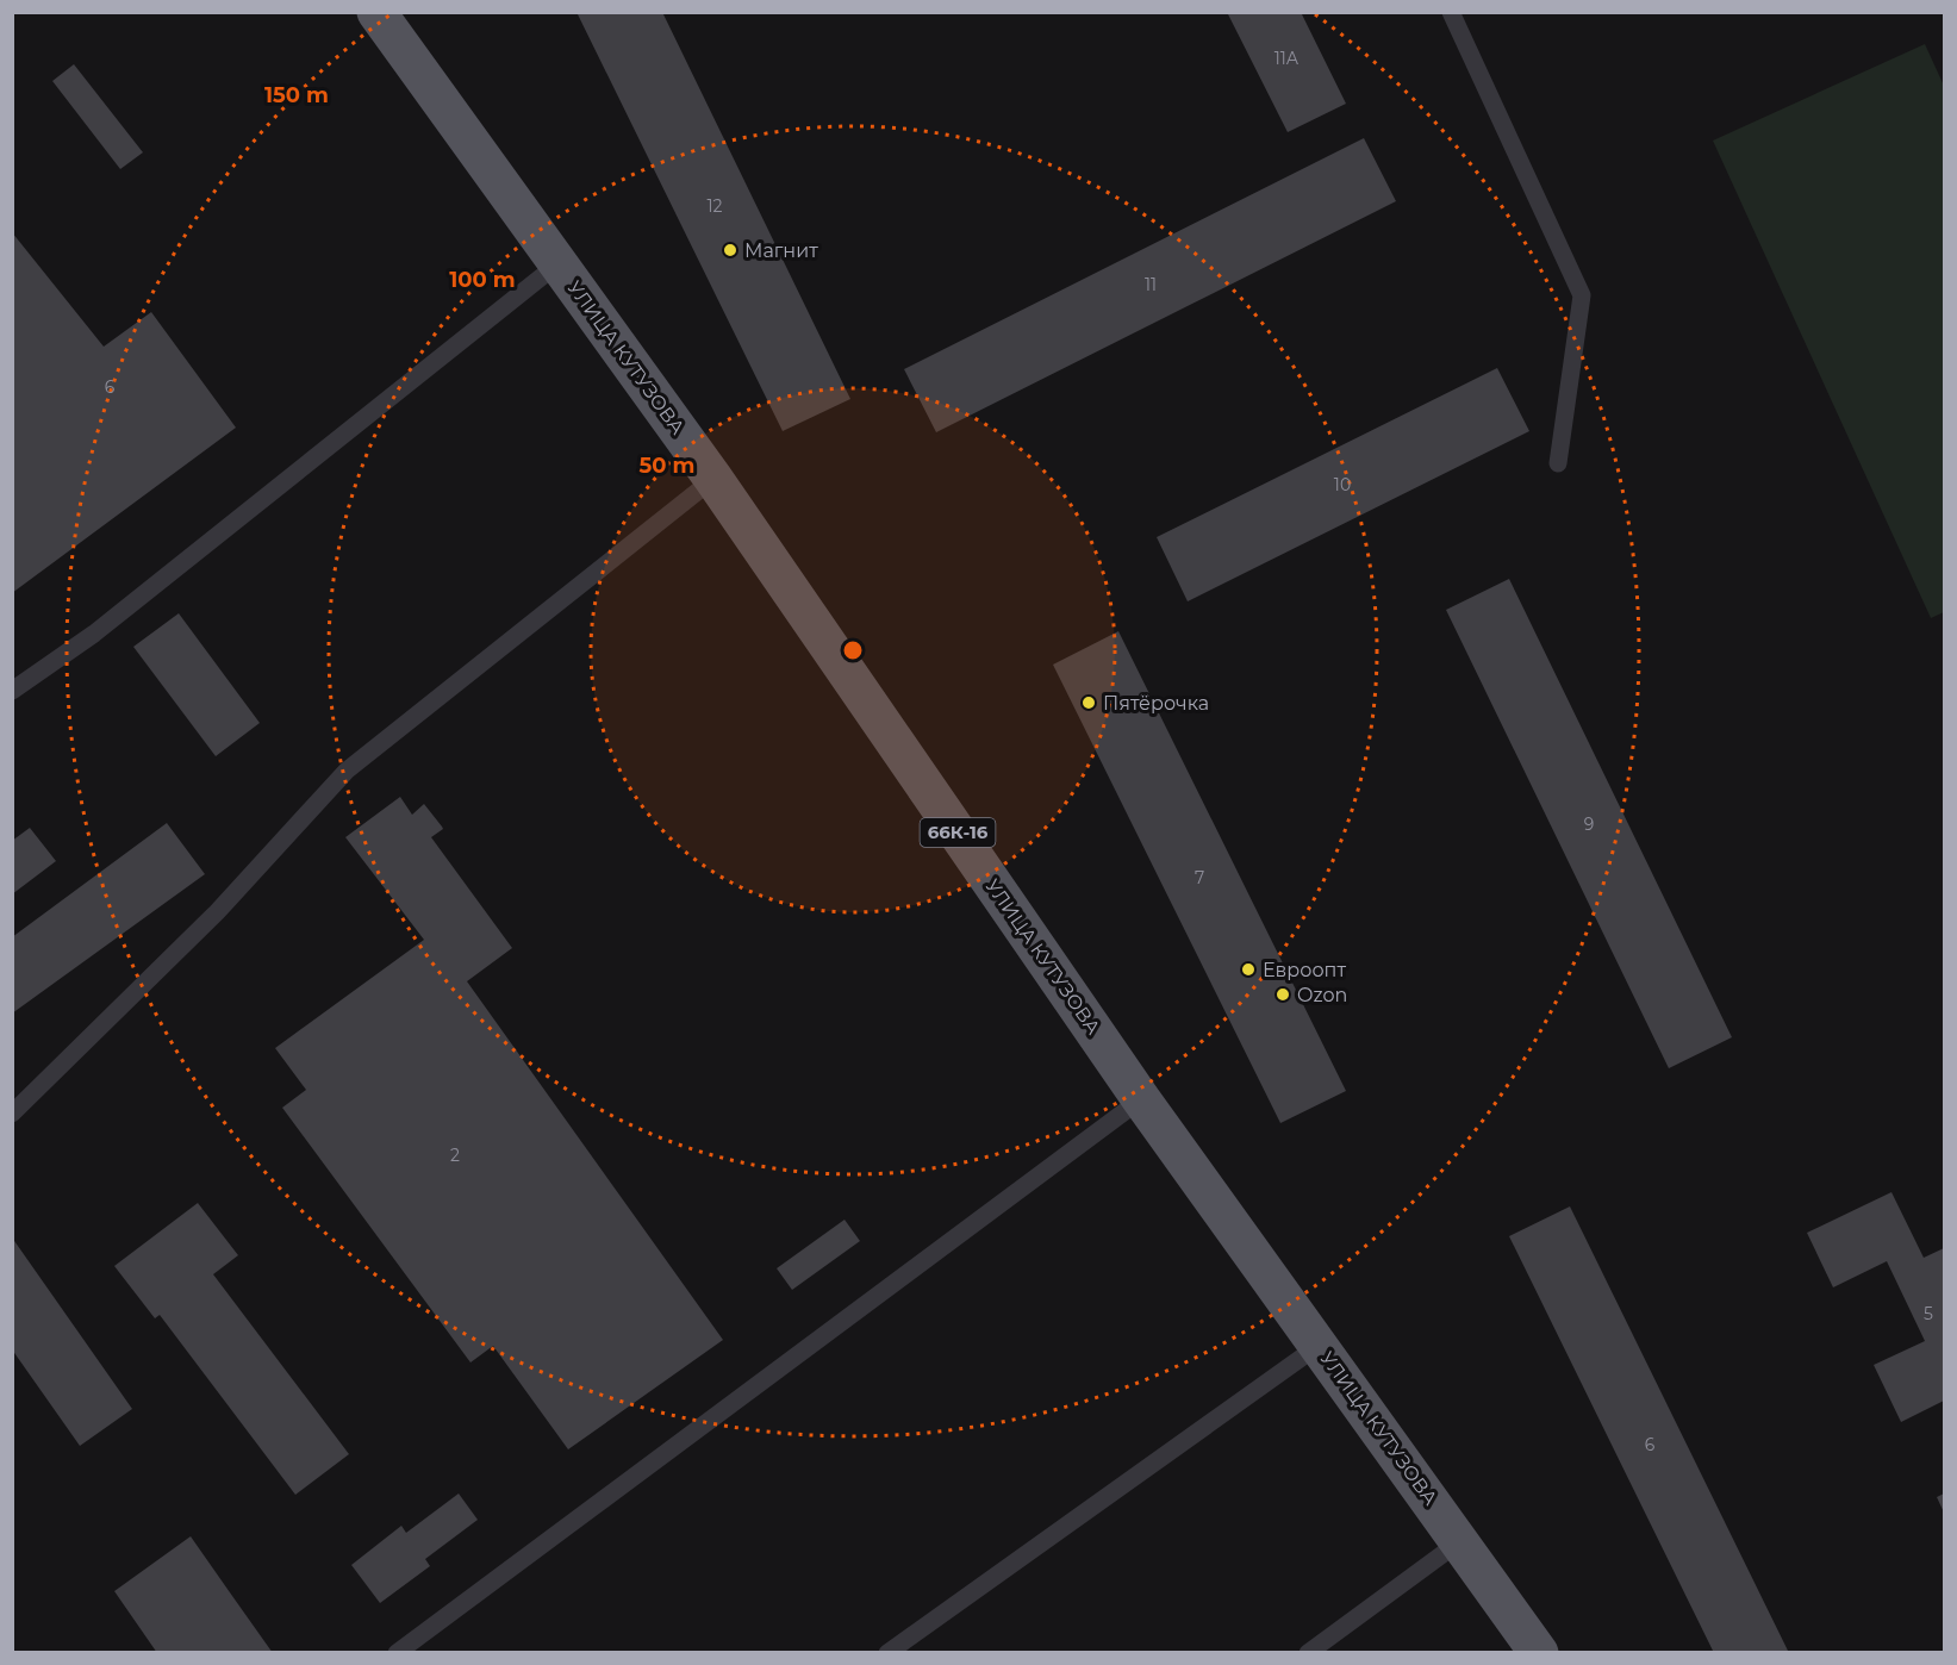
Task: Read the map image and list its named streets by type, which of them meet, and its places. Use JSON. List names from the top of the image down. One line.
{"streets":{"main road":["УЛИЦА КУТУЗОВА","66К-16"]},"places":["Магнит","Пятёрочка","Евроопт","Ozon"],"house_numbers":["11А","12","11","6","10","9","7","2","5","6"],"rings":["150 m","100 m","50 m"]}
